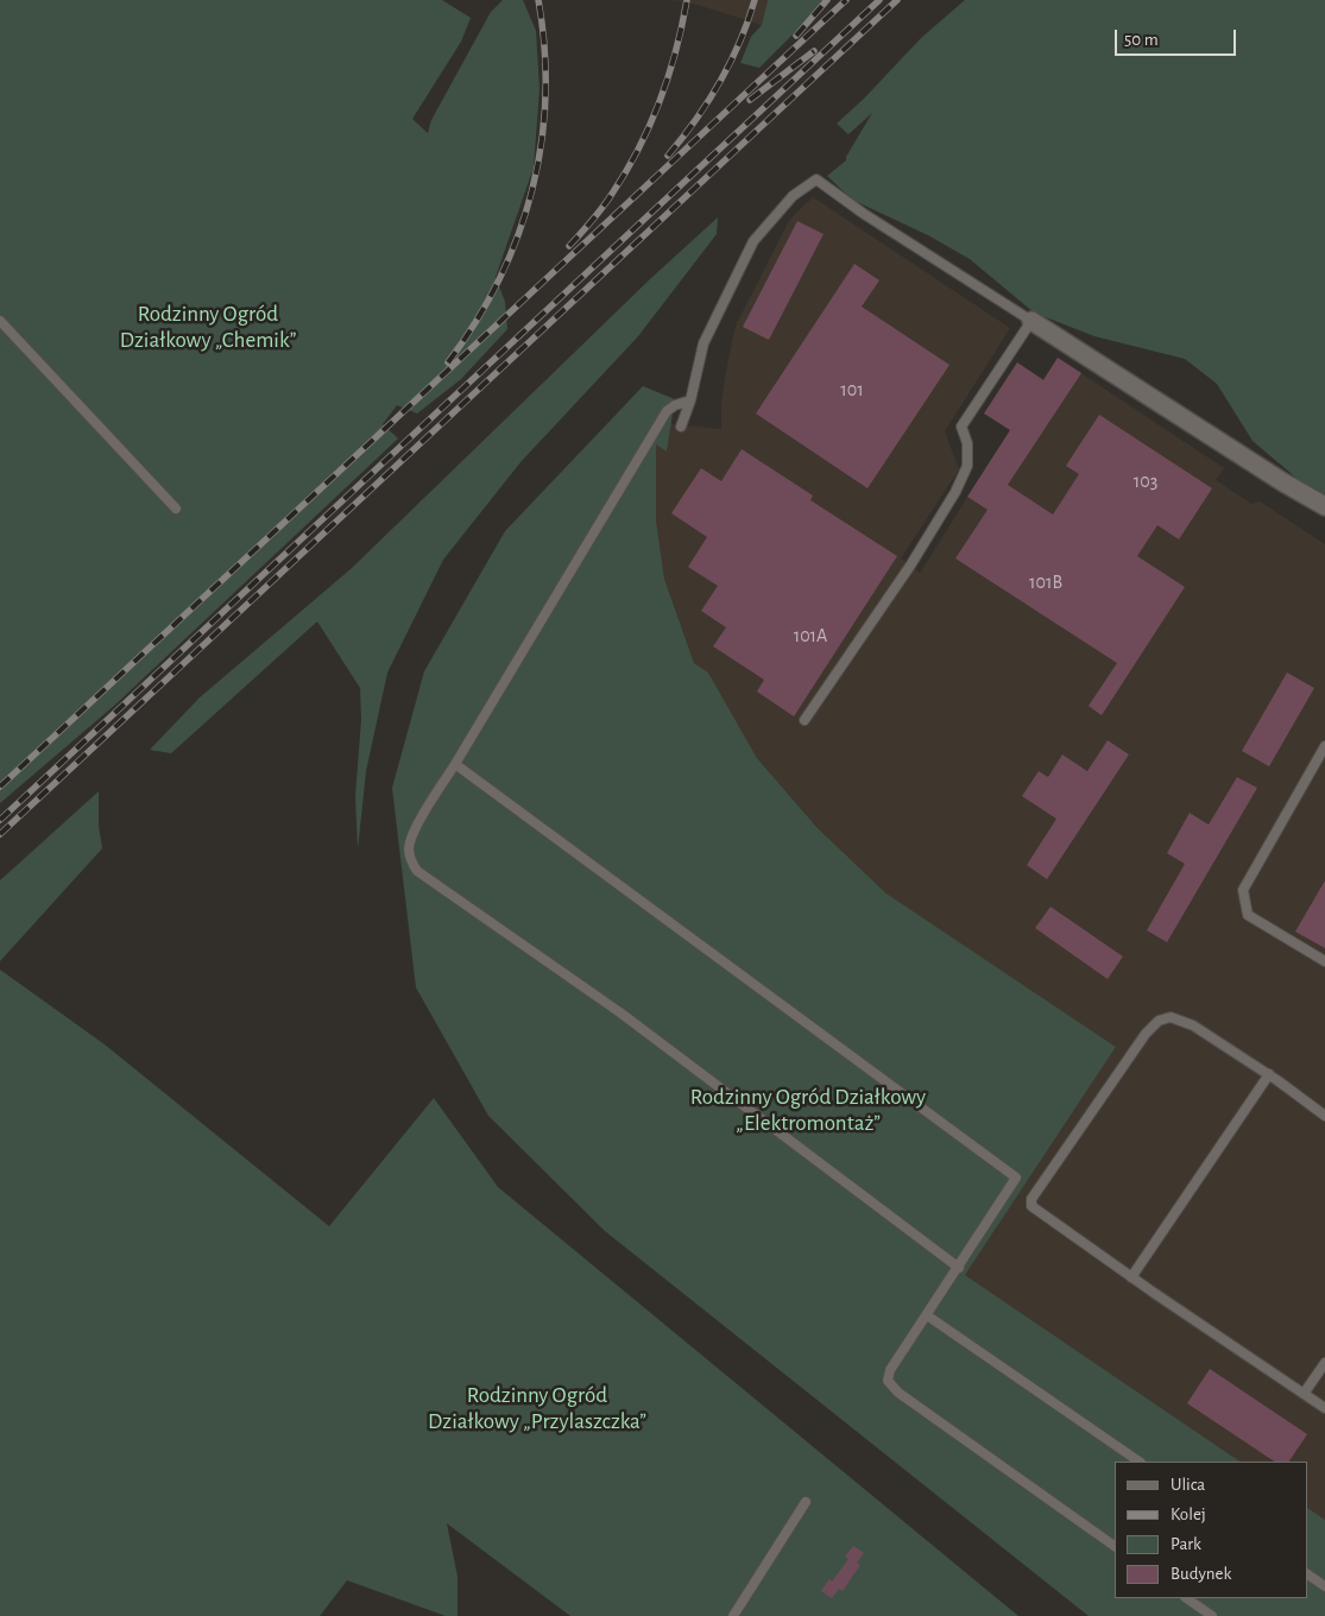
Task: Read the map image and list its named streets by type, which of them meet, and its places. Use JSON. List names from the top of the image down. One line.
{"parks":["Rodzinny Ogród Działkowy „Chemik”","Rodzinny Ogród Działkowy „Elektromontaż”","Rodzinny Ogród Działkowy „Przylaszczka”"],"house_numbers":["101","103","101B","101A"],"legend":["Ulica","Kolej","Park","Budynek"],"scale_bar":"50 m"}
